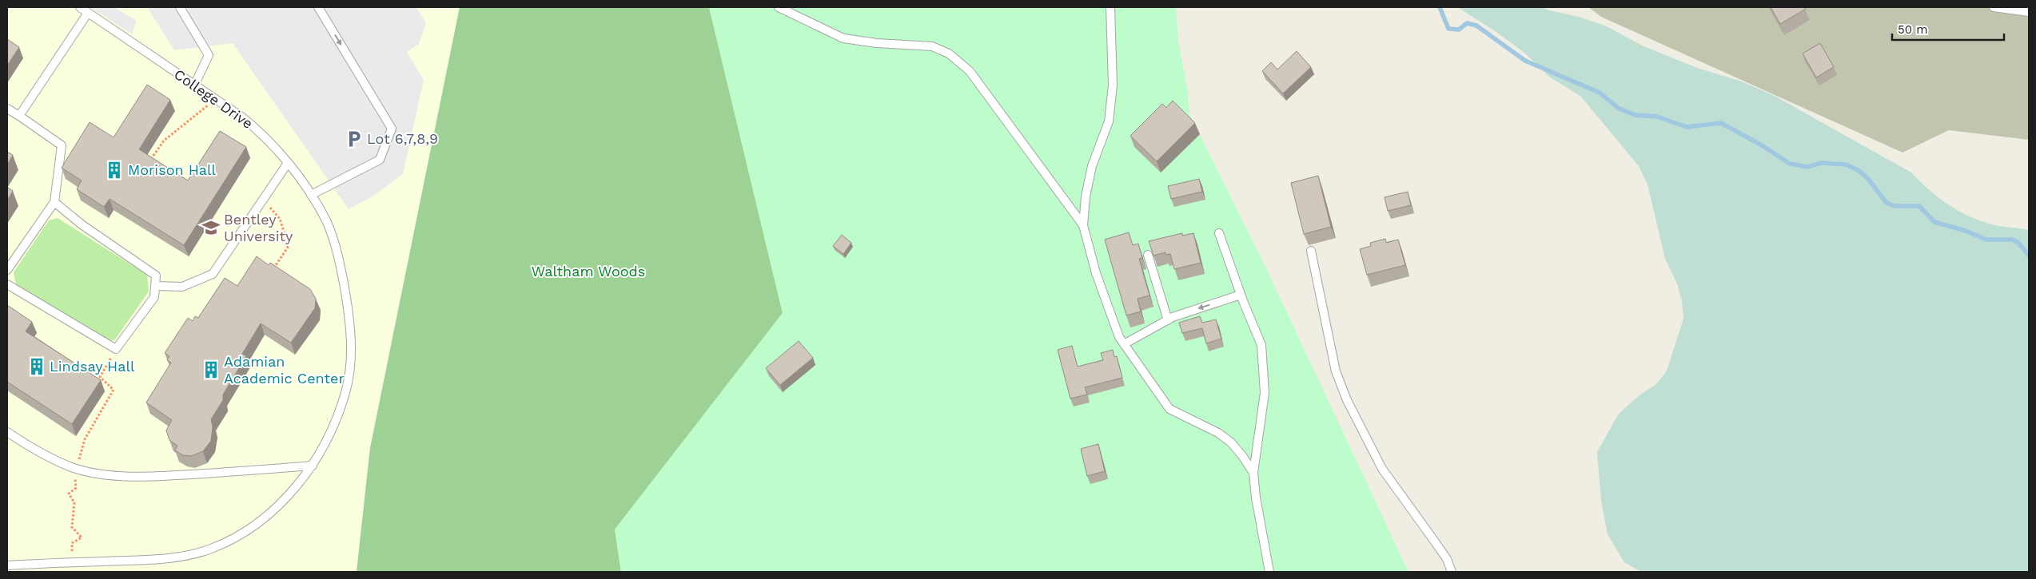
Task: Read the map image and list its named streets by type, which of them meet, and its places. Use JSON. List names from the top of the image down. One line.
{"streets":{"lane":["College Drive"]},"parks":["Waltham Woods"],"places":{"parking":["Lot 6,7,8,9"],"building":["Morison Hall","Lindsay Hall","Adamian Academic Center"],"school or university":["Bentley University"]},"scale_bar":"50 m"}
